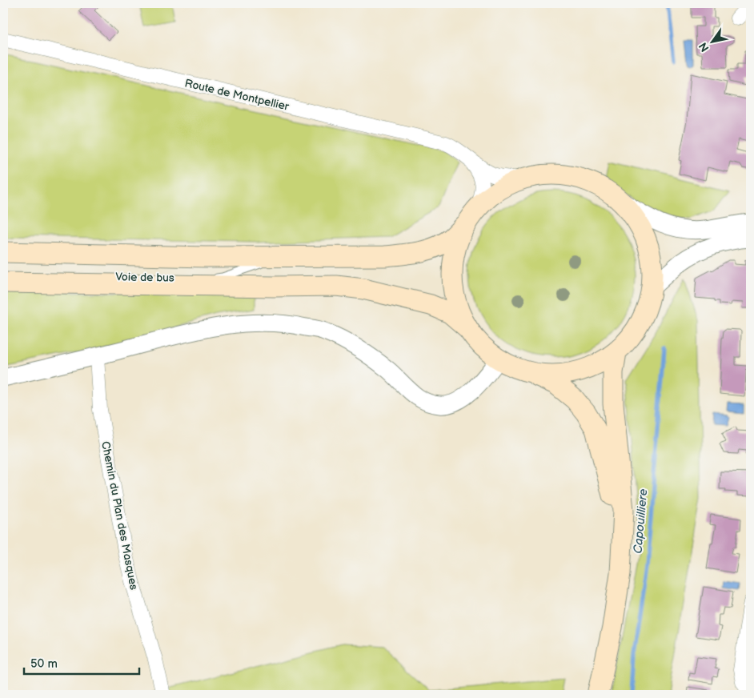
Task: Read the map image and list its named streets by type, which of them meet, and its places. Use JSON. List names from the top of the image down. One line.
{"streets":{"street":["Route de Montpellier","Chemin du Plan des Masques"],"lane":["Voie de bus"]},"water":["Capouilliere"],"scale_bar":"50 m","north":"bottom left"}
